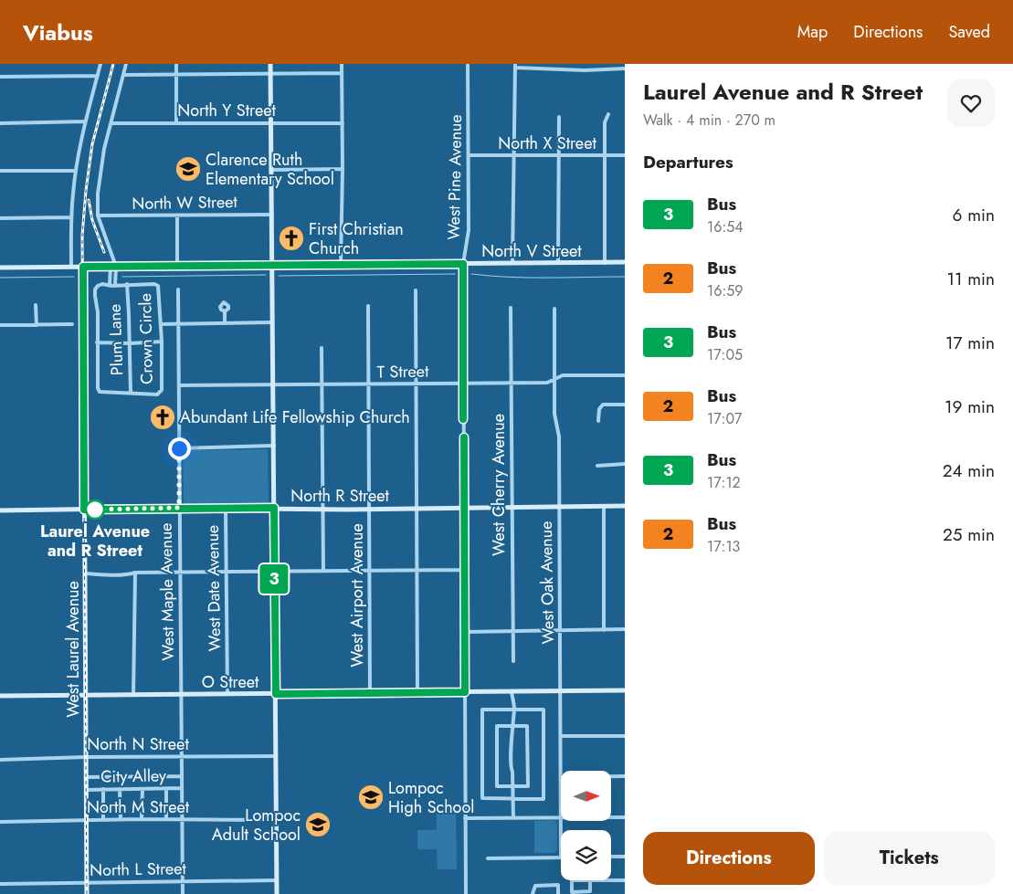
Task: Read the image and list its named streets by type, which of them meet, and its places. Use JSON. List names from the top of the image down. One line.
{"streets":{"street":["North Y Street","North X Street","West Pine Avenue","North W Street","North V Street","Crown Circle","Plum Lane","T Street","West Cherry Avenue","North R Street","West Oak Avenue","West Date Avenue","West Maple Avenue","West Airport Avenue","West Laurel Avenue","O Street","North N Street","City Alley","North M Street","North L Street"]},"crossings":[["North X Street","West Pine Avenue"],["West Pine Avenue","North V Street"],["West Pine Avenue","T Street"],["West Pine Avenue","North R Street"],["West Pine Avenue","O Street"],["North V Street","Crown Circle"],["North V Street","West Laurel Avenue"],["Crown Circle","Plum Lane"],["T Street","West Cherry Avenue"],["T Street","West Oak Avenue"],["T Street","West Maple Avenue"],["T Street","West Airport Avenue"],["West Cherry Avenue","North R Street"],["North R Street","West Oak Avenue"],["North R Street","West Date Avenue"],["North R Street","West Maple Avenue"],["North R Street","West Airport Avenue"],["North R Street","West Laurel Avenue"],["West Oak Avenue","O Street"],["West Date Avenue","O Street"],["West Maple Avenue","O Street"],["West Maple Avenue","North N Street"],["West Maple Avenue","City Alley"],["West Maple Avenue","North M Street"],["West Maple Avenue","North L Street"],["West Airport Avenue","O Street"],["West Laurel Avenue","O Street"],["West Laurel Avenue","North N Street"],["West Laurel Avenue","City Alley"],["West Laurel Avenue","North M Street"],["West Laurel Avenue","North L Street"]],"places":{"school or university":["Clarence Ruth Elementary School","Lompoc High School","Lompoc Adult School"],"church":["First Christian Church","Abundant Life Fellowship Church"],"other":["Laurel Avenue and R Street"]},"lines":["bus line 3"],"north":"right","page":{"header":"Viabus","nav":["Map","Directions","Saved"],"on_map":"3","heading":[["Laurel Avenue and R Street","Walk · 4 min · 270 m"],"Departures"],"list":[{"mark":"3","name":"Bus","note":"16:54","value":"6 min"},{"mark":"2","name":"Bus","note":"16:59","value":"11 min"},{"mark":"3","name":"Bus","note":"17:05","value":"17 min"},{"mark":"2","name":"Bus","note":"17:07","value":"19 min"},{"mark":"3","name":"Bus","note":"17:12","value":"24 min"},{"mark":"2","name":"Bus","note":"17:13","value":"25 min"}],"buttons":["Directions","Tickets"]}}
